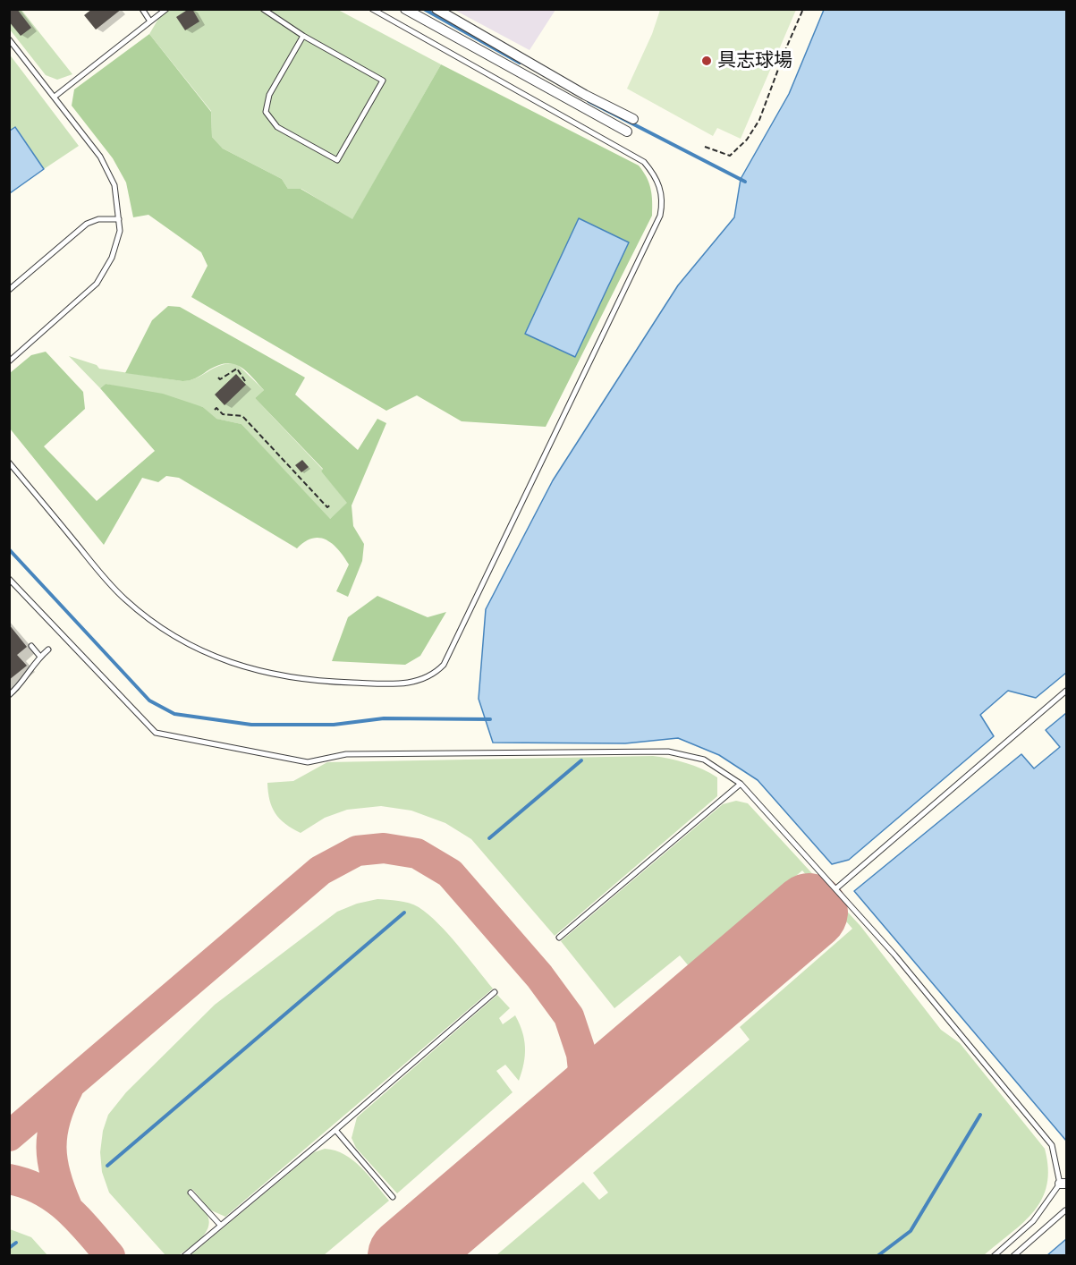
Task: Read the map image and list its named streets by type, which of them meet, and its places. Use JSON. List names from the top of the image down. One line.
{"places":["具志球場"]}
